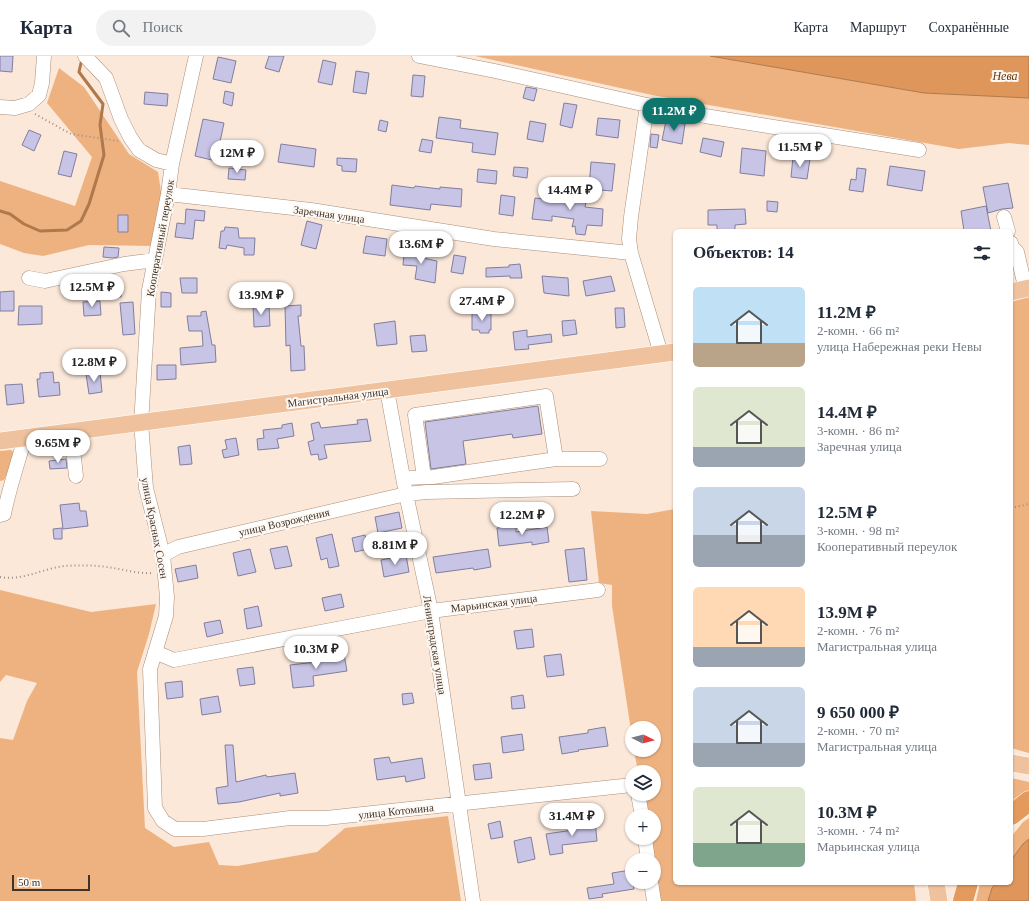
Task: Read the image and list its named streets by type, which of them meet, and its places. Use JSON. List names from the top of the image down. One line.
{"streets":{"main road":["Магистральная улица"],"street":["Заречная улица","Кооперативный переулок","улица Возрождения","улица Красных Сосен","Марьинская улица","Ленинградская улица","улица Котомина"]},"crossings":[["Заречная улица","Кооперативный переулок"],["Кооперативный переулок","Магистральная улица"],["Кооперативный переулок","улица Красных Сосен"],["Магистральная улица","улица Красных Сосен"],["Магистральная улица","Ленинградская улица"],["улица Возрождения","улица Красных Сосен"],["улица Возрождения","Ленинградская улица"],["улица Красных Сосен","Марьинская улица"],["улица Красных Сосен","улица Котомина"],["Марьинская улица","Ленинградская улица"],["Ленинградская улица","улица Котомина"]],"water":["Нева"],"scale_bar":"50 m","north":"right","page":{"header":"Карта","search":"Поиск","nav":["Карта","Маршрут","Сохранённые"],"price":["11.2M ₽","11.5M ₽","12M ₽","14.4M ₽","13.6M ₽","12.5M ₽","13.9M ₽","27.4M ₽","12.8M ₽","9.65M ₽","12.2M ₽","8.81M ₽","10.3M ₽","31.4M ₽"],"heading":"Объектов: 14","list":[{"name":"11.2M ₽","note":"2-комн. · 66 m² · улица Набережная реки Невы"},{"name":"14.4M ₽","note":"3-комн. · 86 m² · Заречная улица"},{"name":"12.5M ₽","note":"3-комн. · 98 m² · Кооперативный переулок"},{"name":"13.9M ₽","note":"2-комн. · 76 m² · Магистральная улица"},{"name":"9 650 000 ₽","note":"2-комн. · 70 m² · Магистральная улица"},{"name":"10.3M ₽","note":"3-комн. · 74 m² · Марьинская улица"}],"map_buttons":["+","−"],"scale":"50 m"}}
